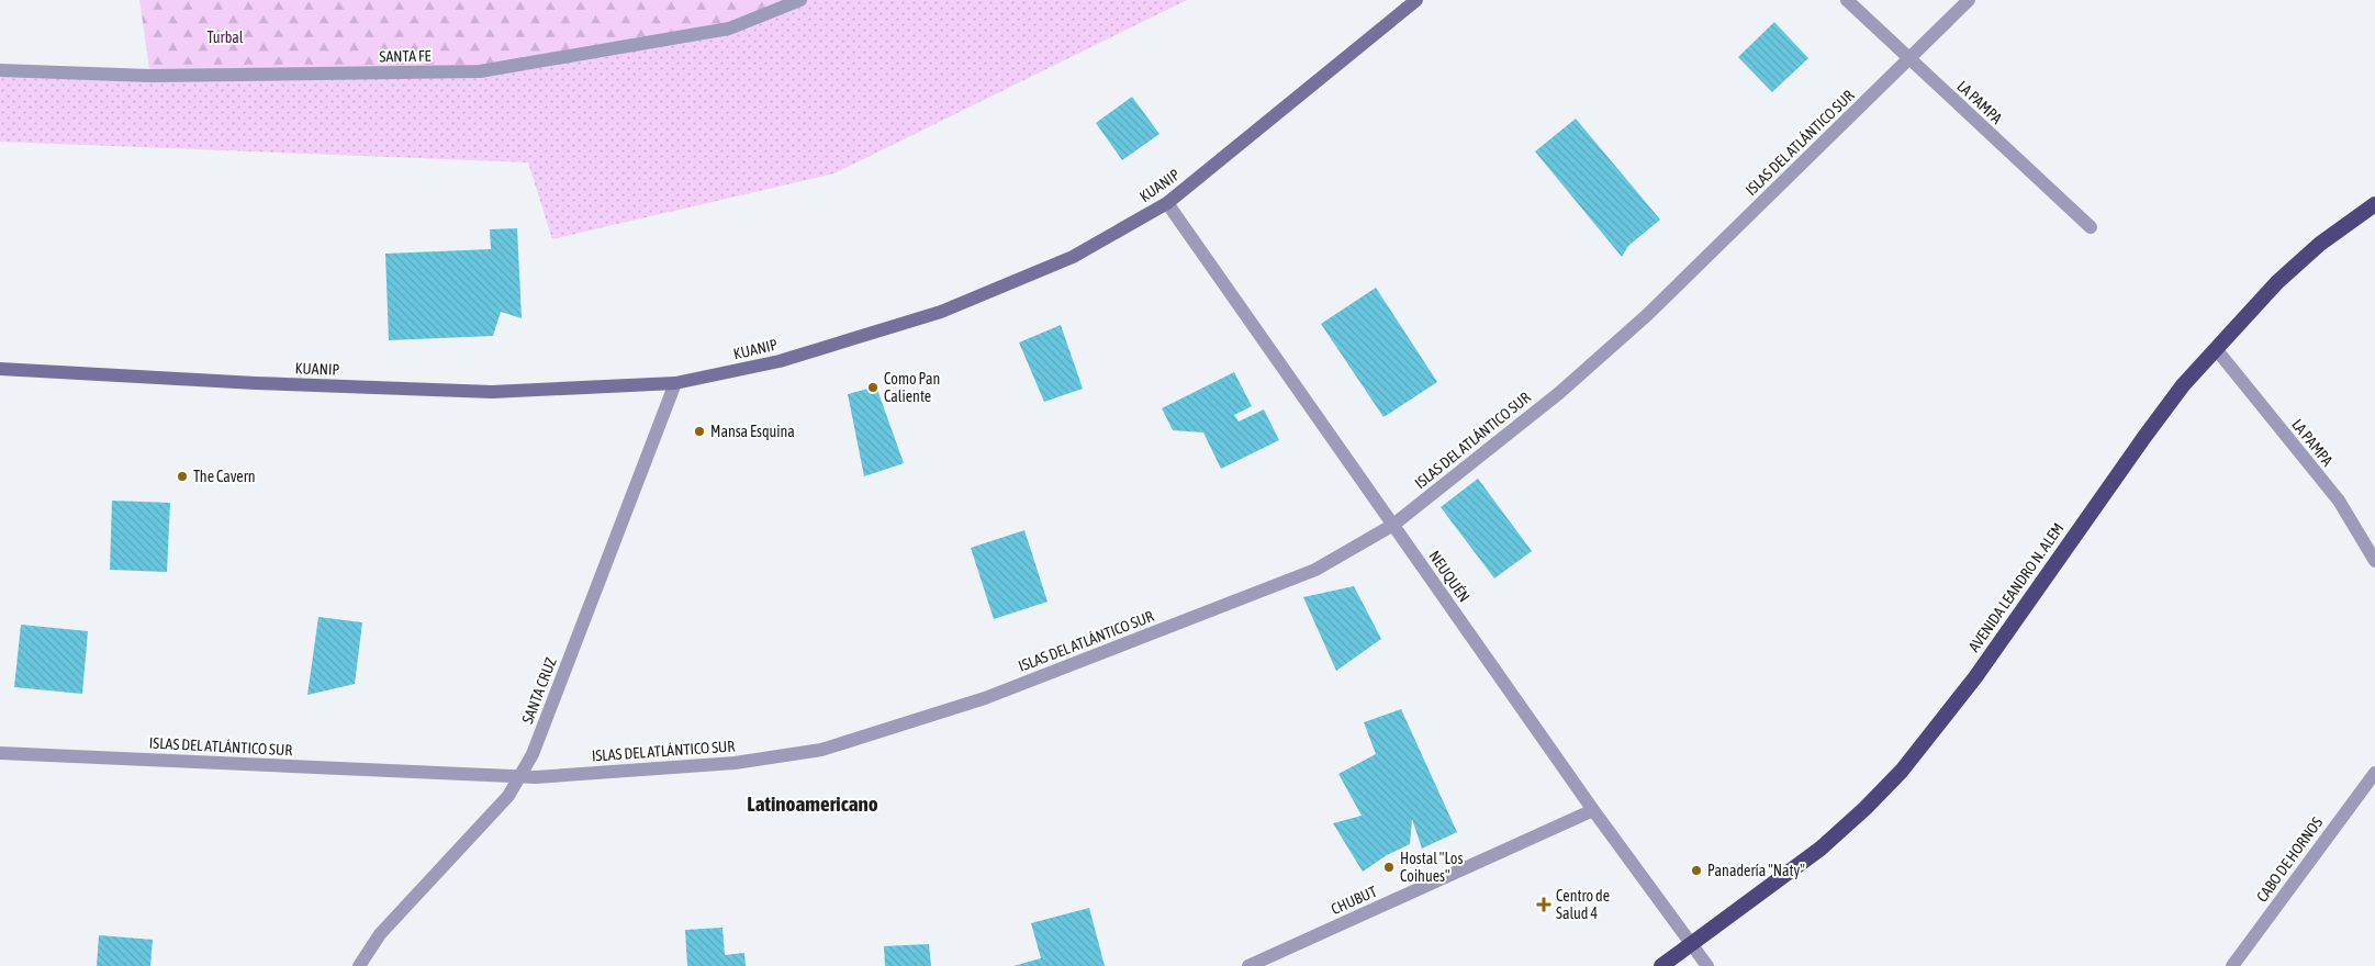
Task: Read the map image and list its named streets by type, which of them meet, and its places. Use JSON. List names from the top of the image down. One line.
{"streets":{"highway":["AVENIDA LEANDRO N. ALEM"],"main road":["KUANIP"],"street":["SANTA FE","LA PAMPA","ISLAS DEL ATLÁNTICO SUR","NEUQUÉN","SANTA CRUZ","CABO DE HORNOS","CHUBUT"]},"crossings":[["LA PAMPA","ISLAS DEL ATLÁNTICO SUR"],["LA PAMPA","AVENIDA LEANDRO N. ALEM"],["ISLAS DEL ATLÁNTICO SUR","NEUQUÉN"],["ISLAS DEL ATLÁNTICO SUR","SANTA CRUZ"],["KUANIP","NEUQUÉN"],["KUANIP","SANTA CRUZ"],["NEUQUÉN","AVENIDA LEANDRO N. ALEM"],["NEUQUÉN","CHUBUT"]],"districts":["Latinoamericano"],"parks":["Turbal"],"places":{"other":["Como Pan Caliente","Mansa Esquina","The Cavern","Hostal \"Los Coihues\"","Panadería \"Naty\""],"health":["Centro de Salud 4"]}}
